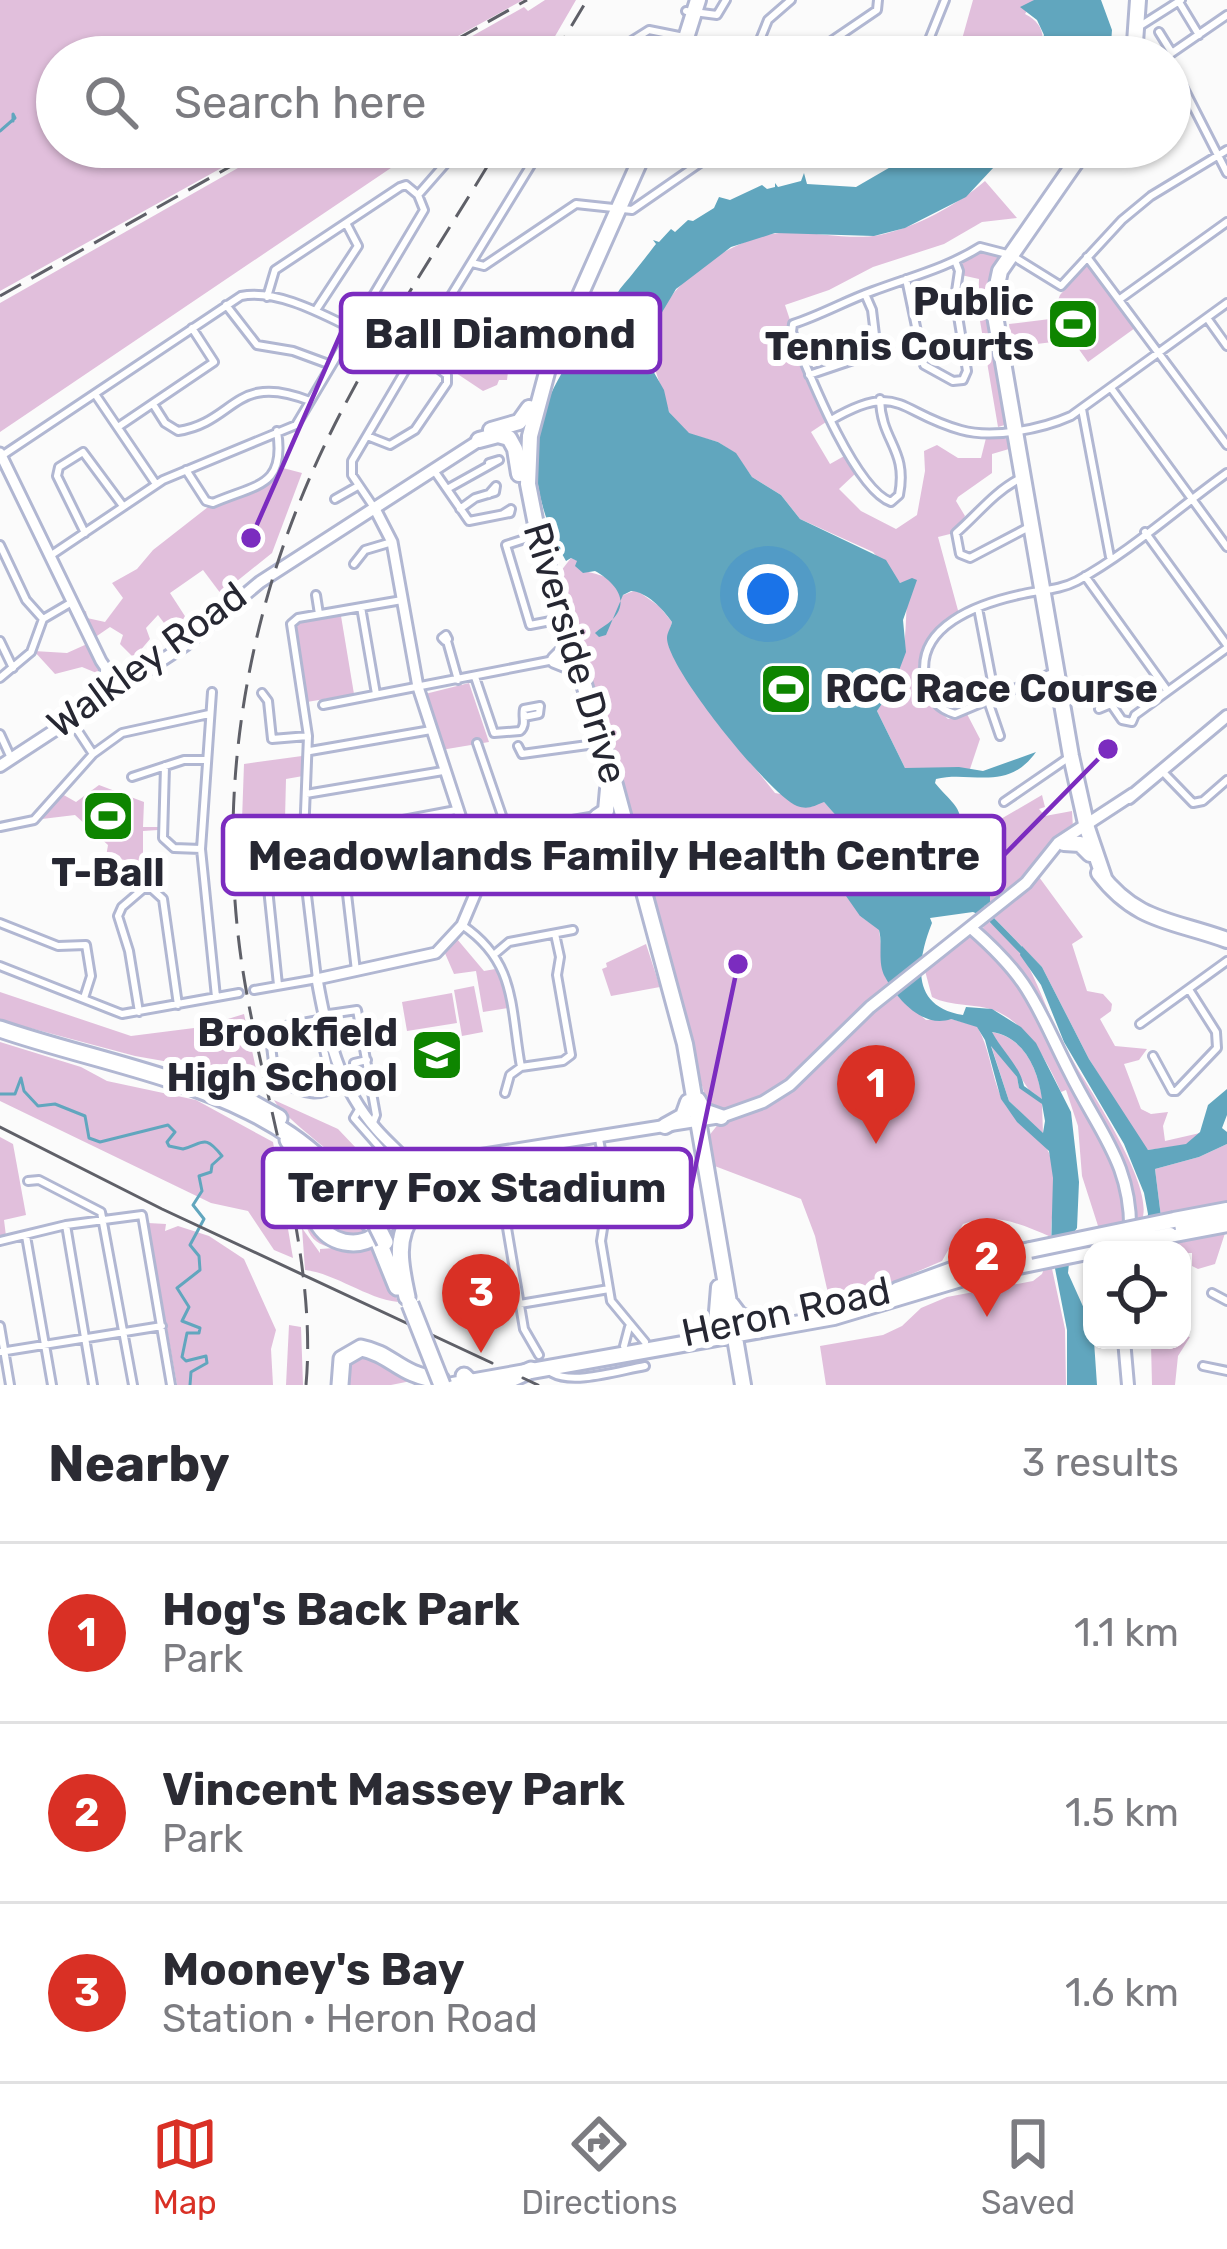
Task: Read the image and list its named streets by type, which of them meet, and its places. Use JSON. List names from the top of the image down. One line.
{"streets":{"main road":["Riverside Drive","Walkley Road","Heron Road"]},"crossings":[["Riverside Drive","Heron Road"]],"places":{"sports":["Public Tennis Courts","RCC Race Course","T-Ball"],"other":["Ball Diamond","Meadowlands Family Health Centre","Terry Fox Stadium"],"school or university":["Brookfield High School"]},"page":{"search":"Search here","pins":["1","2","3"],"heading":["Nearby","3 results"],"list":[{"mark":"1","name":"Hog's Back Park","note":"Park","value":"1.1 km"},{"mark":"2","name":"Vincent Massey Park","note":"Park","value":"1.5 km"},{"mark":"3","name":"Mooney's Bay","note":"Station · Heron Road","value":"1.6 km"}],"nav":["Map","Directions","Saved"]}}
